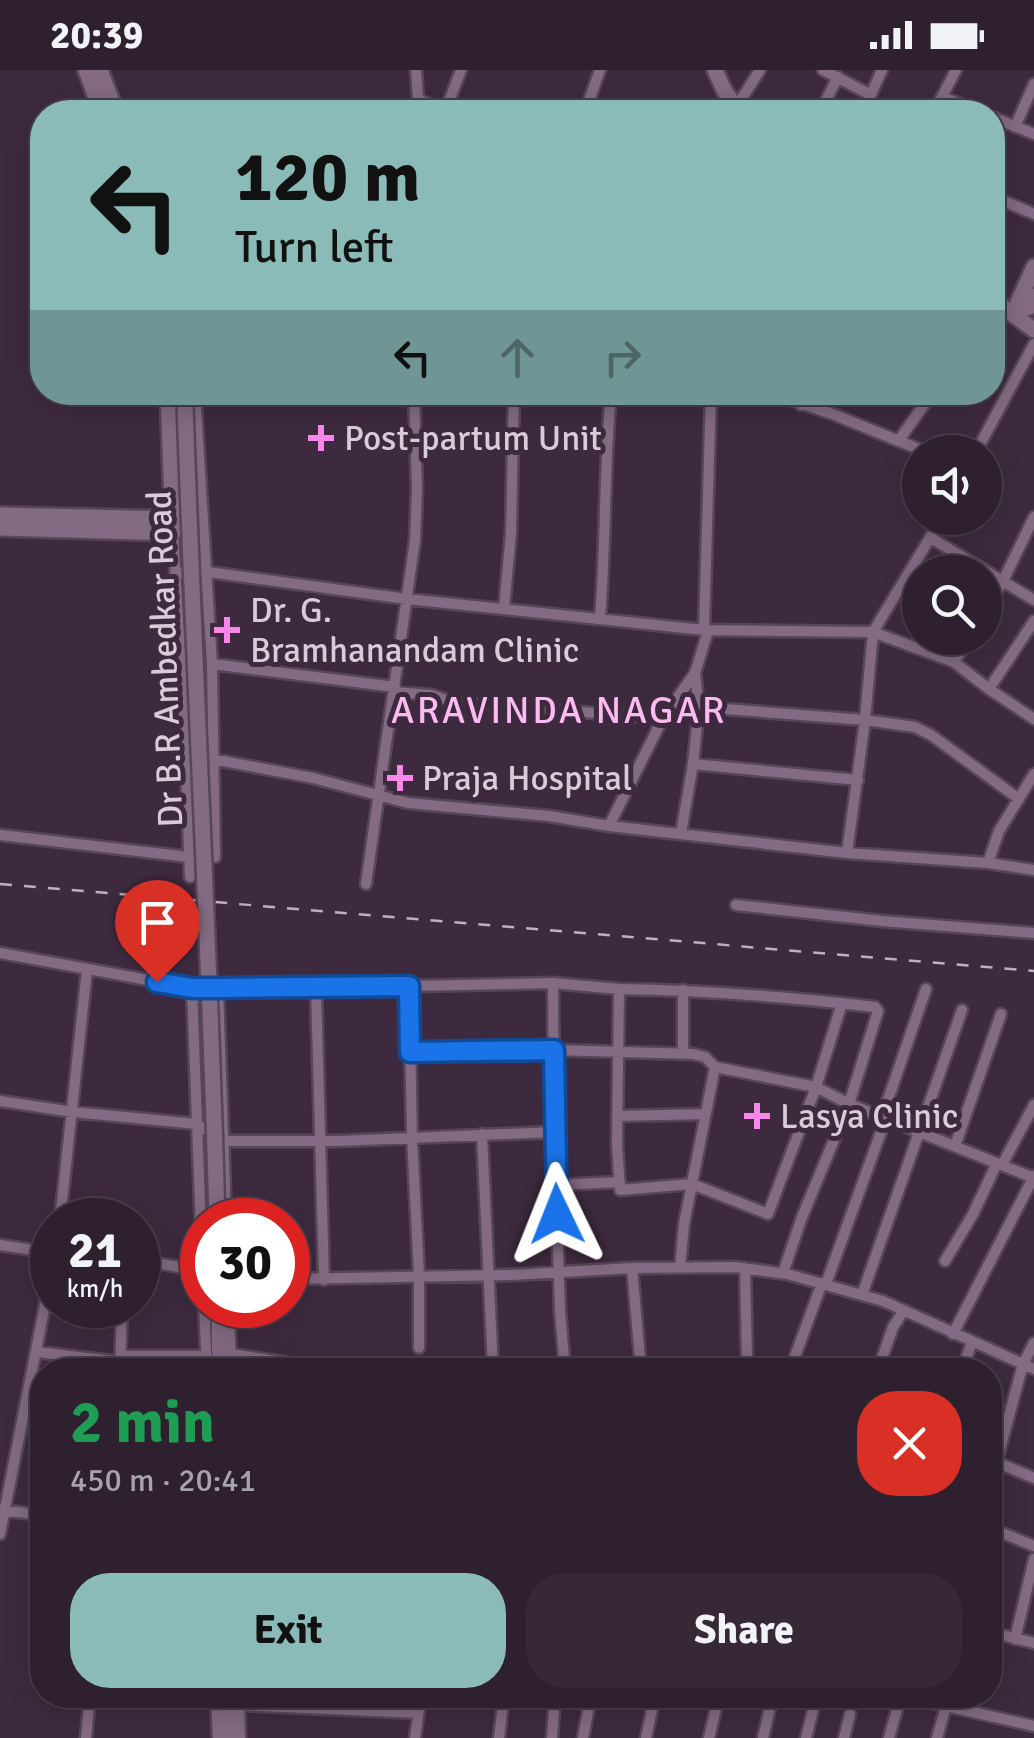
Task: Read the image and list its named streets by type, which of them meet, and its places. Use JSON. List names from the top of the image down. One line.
{"streets":{"street":["Dr B.R Ambedkar Road"]},"districts":["ARAVINDA NAGAR"],"places":{"health":["Post-partum Unit","Dr. G. Bramhanandam Clinic","Praja Hospital","Lasya Clinic"]},"page":{"status":"20:39","turn":["120 m","Turn left"],"speed":"21 km/h","limit":"30","heading":["2 min","450 m · 20:41"],"buttons":["Exit","Share"]}}
